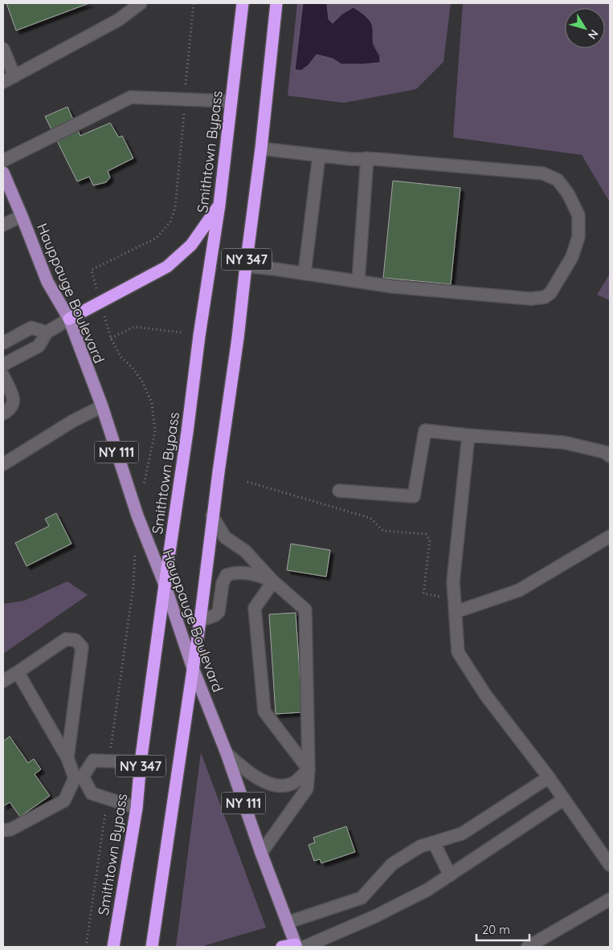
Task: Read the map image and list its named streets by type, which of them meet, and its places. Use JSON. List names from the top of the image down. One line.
{"streets":{"highway":["Smithtown Bypass","NY 347"],"main road":["Hauppauge Boulevard","NY 111"]},"crossings":[["Smithtown Bypass","Hauppauge Boulevard"],["NY 347","Hauppauge Boulevard"]],"scale_bar":"20 m","north":"bottom right"}
